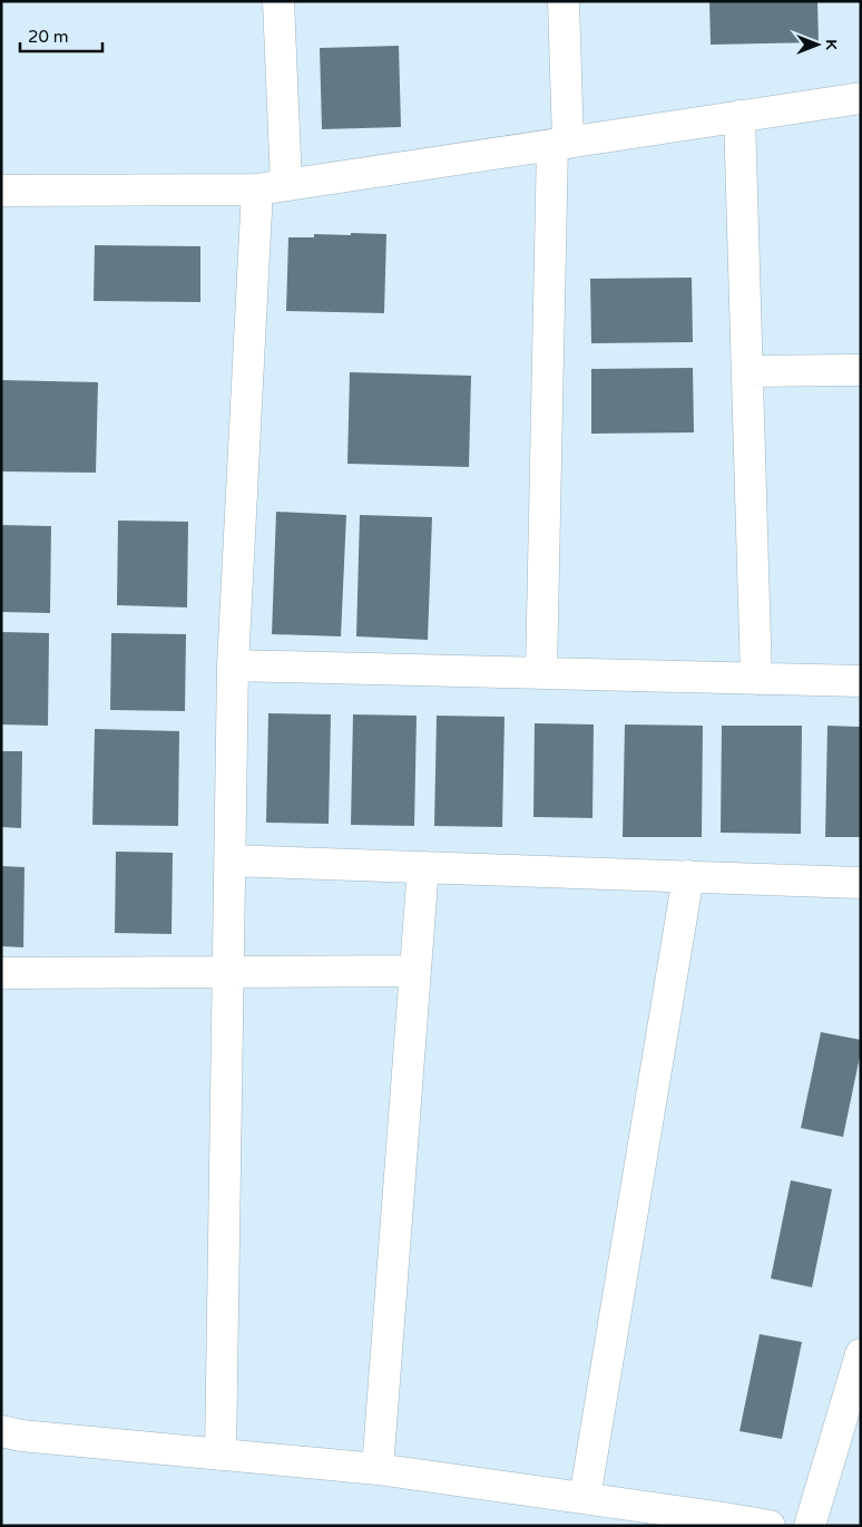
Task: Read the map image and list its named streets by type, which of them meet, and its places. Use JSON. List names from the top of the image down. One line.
{"scale_bar":"20 m","north":"right"}
